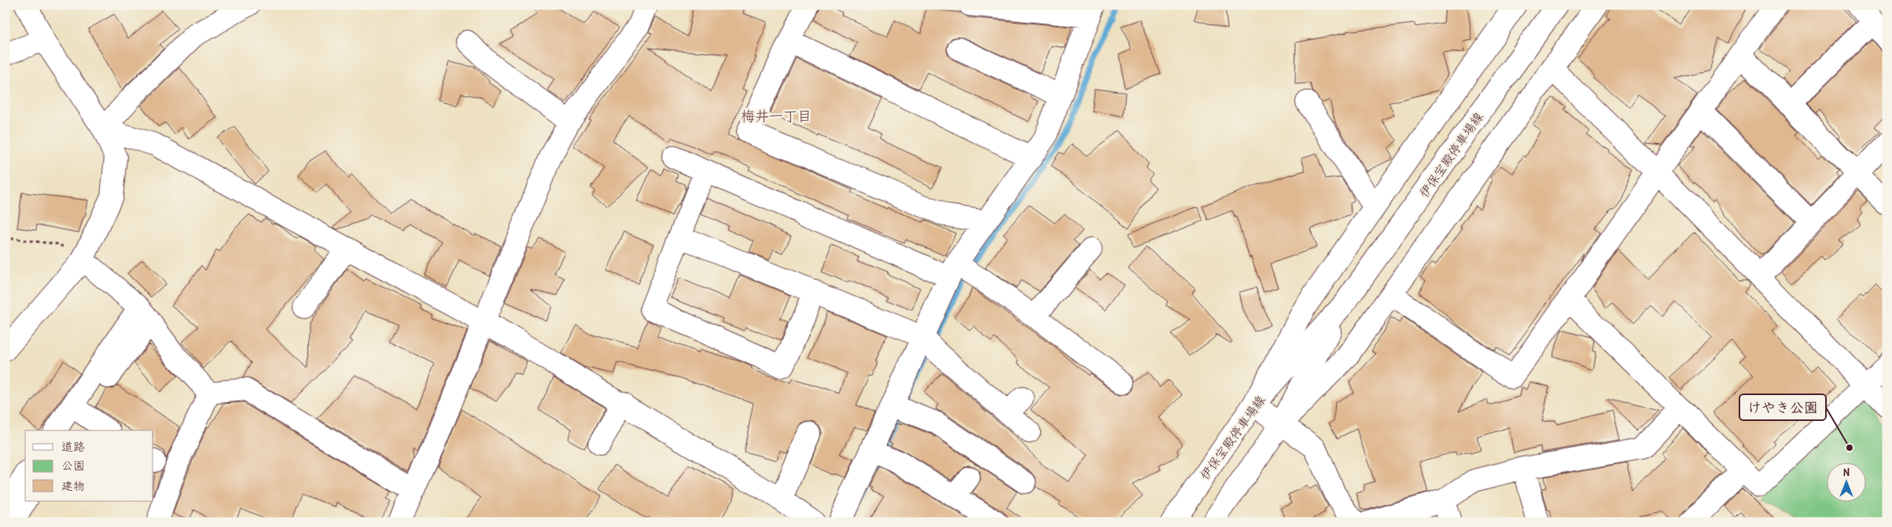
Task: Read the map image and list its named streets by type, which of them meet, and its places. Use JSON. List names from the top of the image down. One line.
{"streets":{"street":["伊保宝殿停車場線"]},"districts":["梅井一丁目"],"places":["けやき公園"],"legend":["道路","公園","建物"],"north":"top"}
